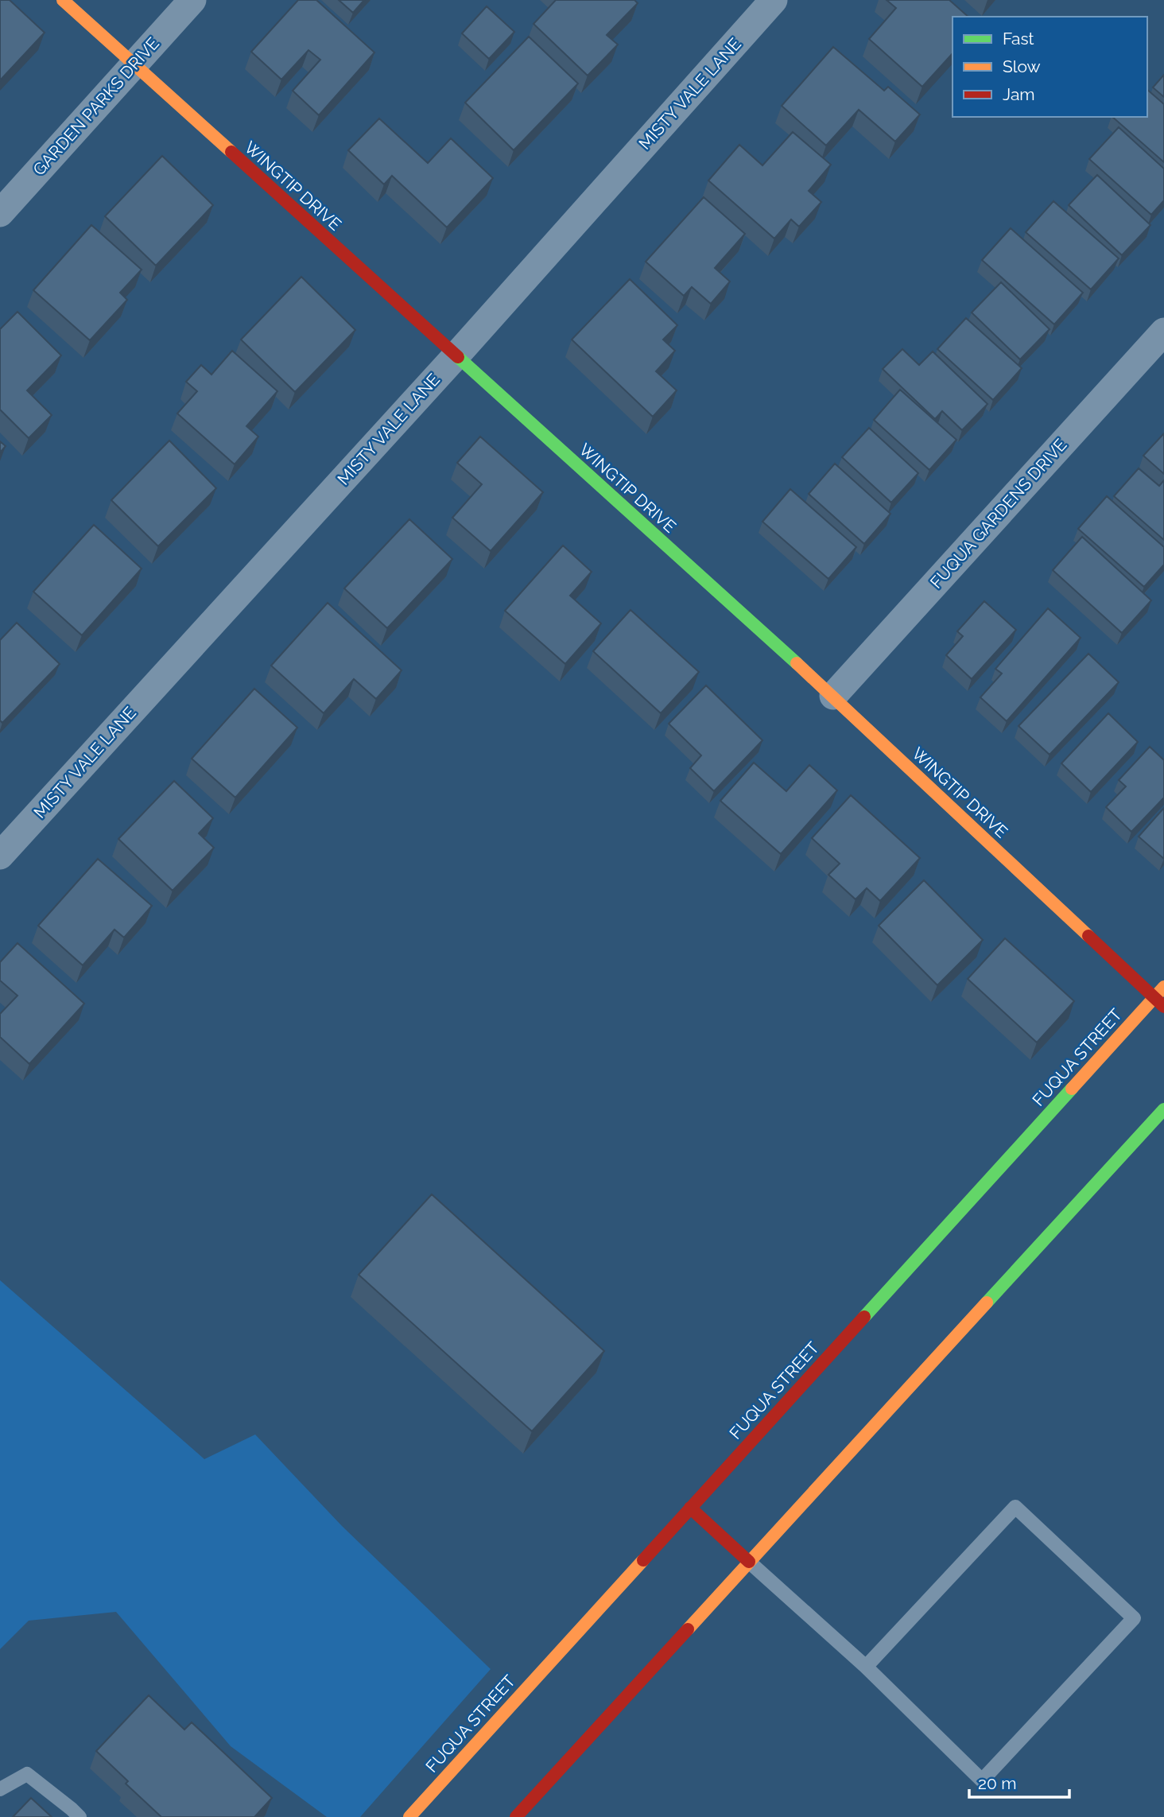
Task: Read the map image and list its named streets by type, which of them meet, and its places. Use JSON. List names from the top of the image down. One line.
{"streets":{"main road":["WINGTIP DRIVE","FUQUA STREET"],"street":["MISTY VALE LANE","GARDEN PARKS DRIVE","FUQUA GARDENS DRIVE"]},"crossings":[["MISTY VALE LANE","WINGTIP DRIVE"],["GARDEN PARKS DRIVE","WINGTIP DRIVE"],["WINGTIP DRIVE","FUQUA GARDENS DRIVE"],["WINGTIP DRIVE","FUQUA STREET"]],"legend":["Fast","Slow","Jam"],"scale_bar":"20 m"}
